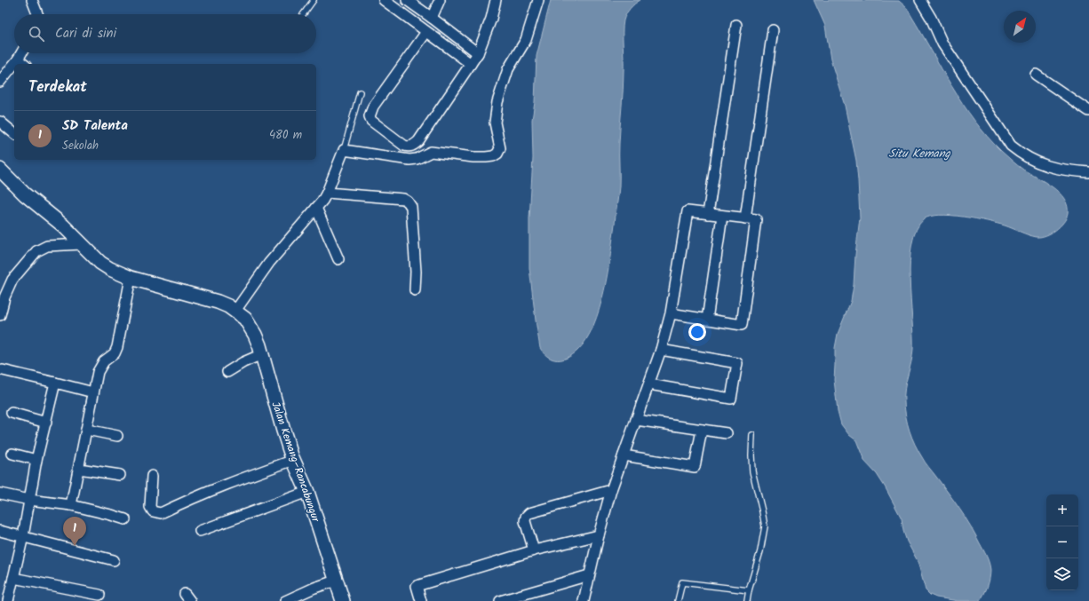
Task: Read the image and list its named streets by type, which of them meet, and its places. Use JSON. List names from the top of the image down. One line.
{"streets":{"street":["Jalan Kemang–Rancabungur"]},"water":["Situ Kemang"],"north":"top right","page":{"search":"Cari di sini","heading":"Terdekat","list":[{"mark":"1","name":"SD Talenta","note":"Sekolah","value":"480 m"}],"map_buttons":["+","−"],"pins":"1"}}
